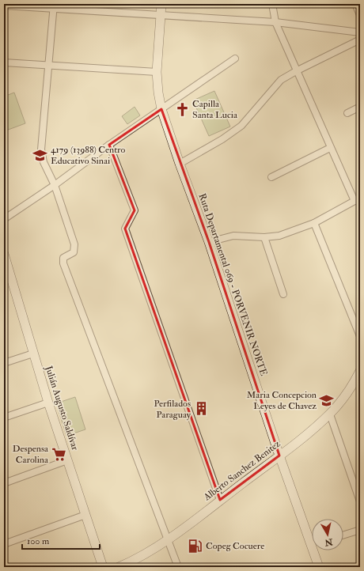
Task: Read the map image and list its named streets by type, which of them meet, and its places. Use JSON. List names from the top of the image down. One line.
{"streets":{"street":["Ruta Departamental 069 - PORVENIR NORTE","Julián Augusto Saldívar","Alberto Sanchez Benitez"]},"crossings":[["Ruta Departamental 069 - PORVENIR NORTE","Alberto Sanchez Benitez"]],"places":{"church":["Capilla Santa Lucia"],"school or university":["4179 (13988) Centro Educativo Sinai","Maria Concepcion Leyes de Chavez"],"building":["Perfilados Paraguay"],"supermarket":["Despensa Carolina"],"fuel station":["Copeg Cocuere"]},"scale_bar":"100 m","north":"bottom"}
